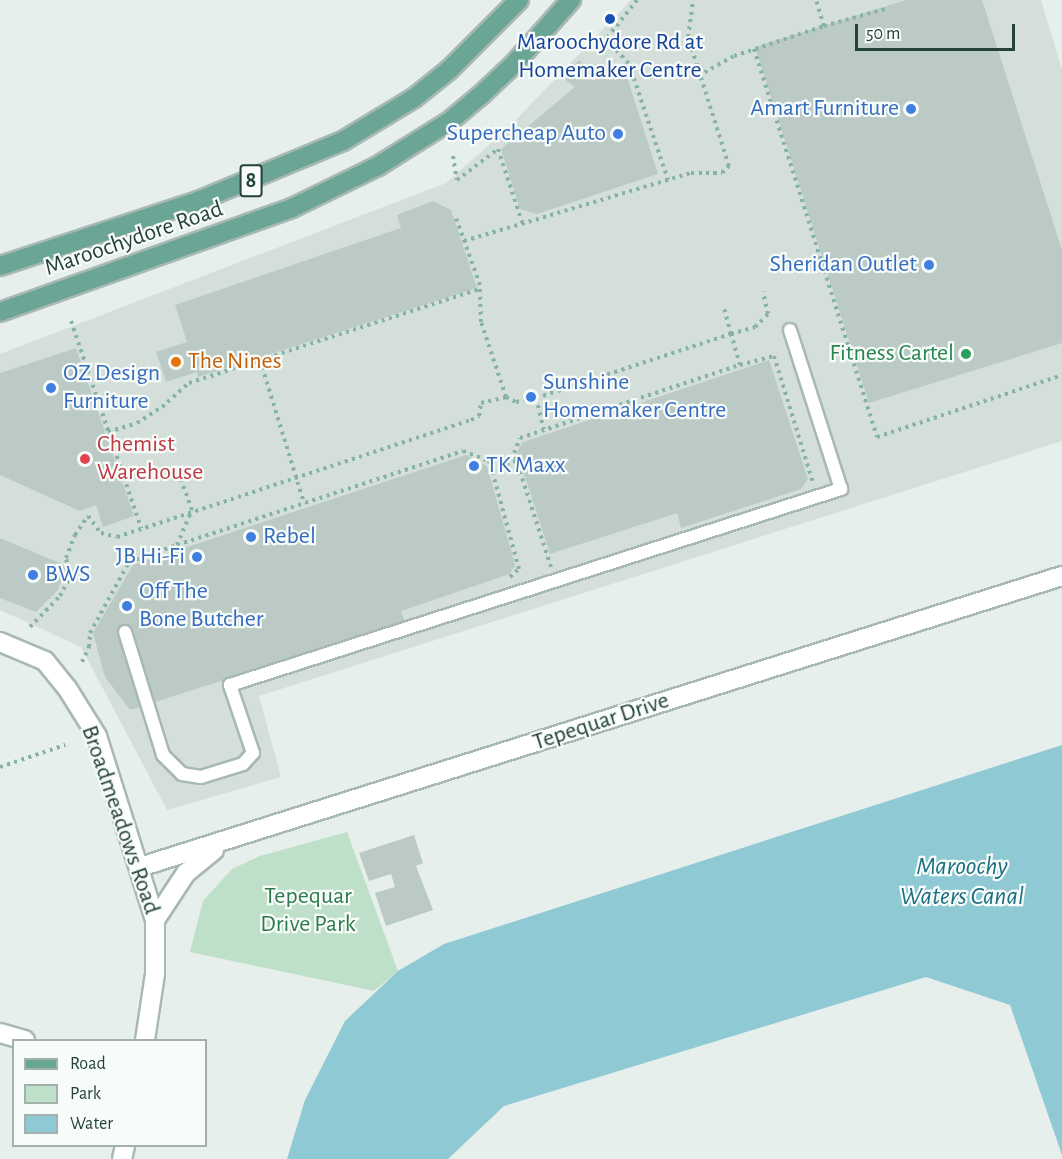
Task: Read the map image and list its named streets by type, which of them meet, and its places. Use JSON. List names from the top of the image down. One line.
{"streets":{"main road":["8","Maroochydore Road"],"street":["Tepequar Drive","Broadmeadows Road"]},"crossings":[["Tepequar Drive","Broadmeadows Road"]],"water":["Maroochy Waters Canal"],"parks":["Tepequar Drive Park"],"places":["Maroochydore Rd at Homemaker Centre","Amart Furniture","Supercheap Auto","Sheridan Outlet","Fitness Cartel","The Nines","OZ Design Furniture","Sunshine Homemaker Centre","Chemist Warehouse","TK Maxx","Rebel","JB Hi-Fi","BWS","Off The Bone Butcher"],"legend":["Road","Park","Water"],"scale_bar":"50 m"}
